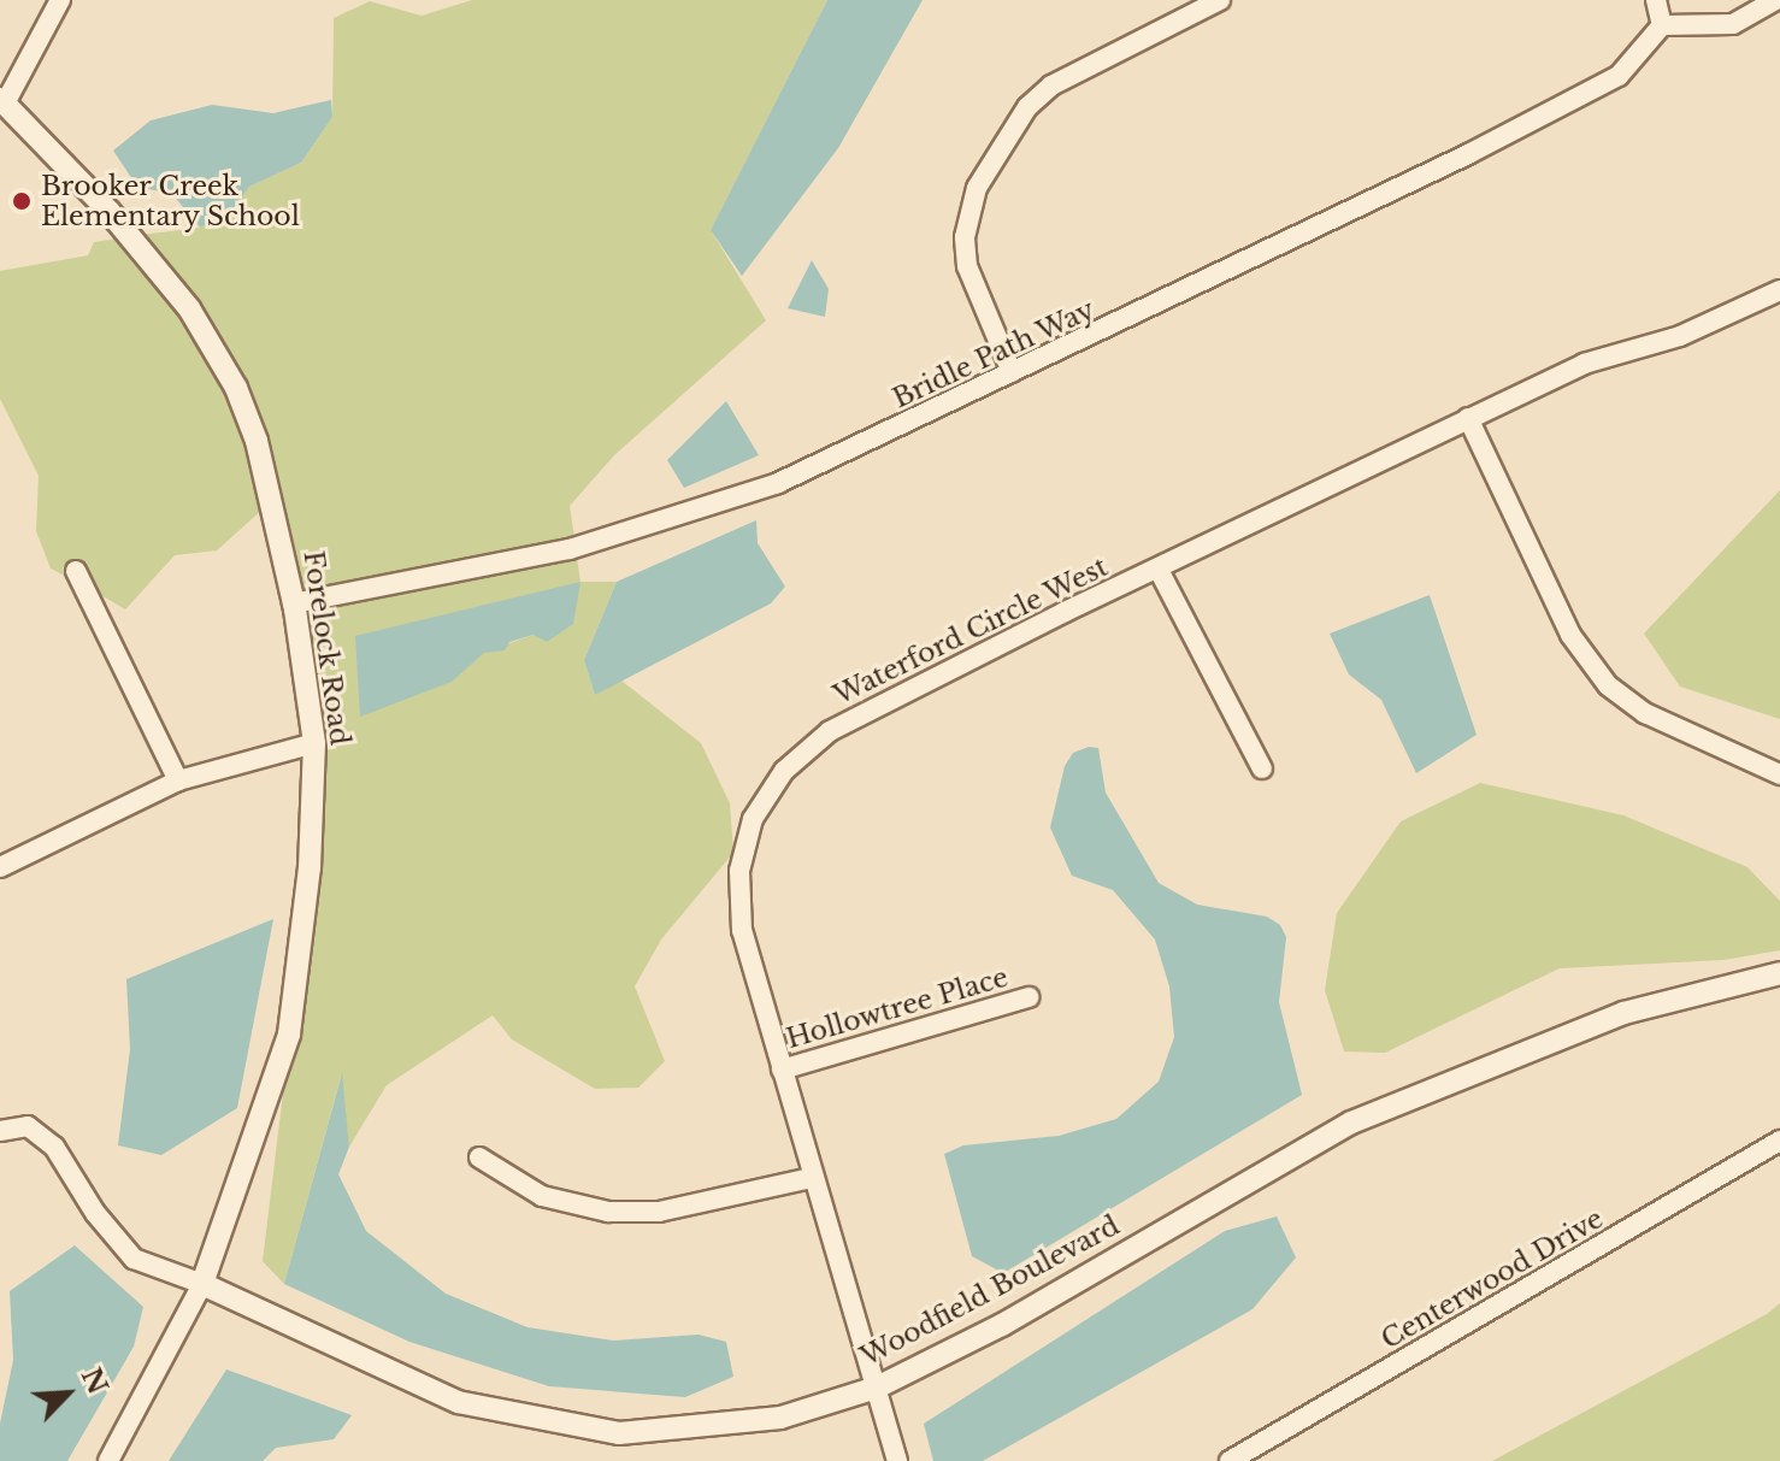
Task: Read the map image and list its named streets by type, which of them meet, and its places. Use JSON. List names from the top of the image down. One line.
{"streets":{"street":["Bridle Path Way","Waterford Circle West","Forelock Road","Hollowtree Place","Centerwood Drive","Woodfield Boulevard"]},"crossings":[["Bridle Path Way","Forelock Road"],["Waterford Circle West","Hollowtree Place"],["Waterford Circle West","Woodfield Boulevard"],["Forelock Road","Woodfield Boulevard"]],"places":["Brooker Creek Elementary School"],"north":"top right"}
